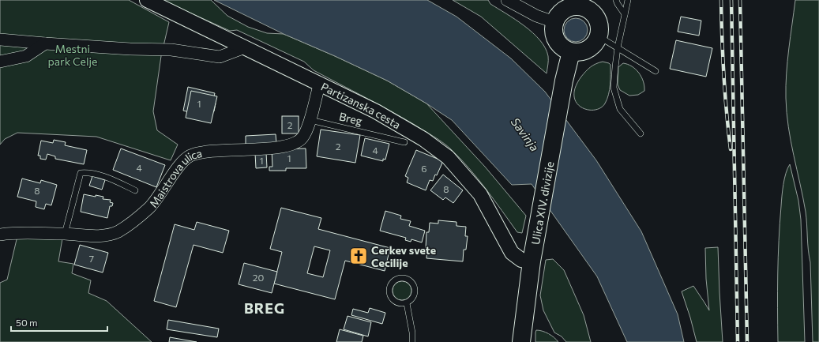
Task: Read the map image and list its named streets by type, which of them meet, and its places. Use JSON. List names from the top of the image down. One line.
{"streets":{"main road":["Ulica XIV. divizije"],"street":["Partizanska cesta","Maistrova ulica"],"lane":["Breg"]},"crossings":[["Partizanska cesta","Maistrova ulica"],["Partizanska cesta","Ulica XIV. divizije"],["Breg","Maistrova ulica"]],"districts":["BREG"],"water":["Savinja"],"parks":["Mestni park Celje"],"places":{"church":["Cerkev svete Cecilije"]},"house_numbers":["1","2","2","4","1","1","4","6","8","8","7","20"],"scale_bar":"50 m"}
